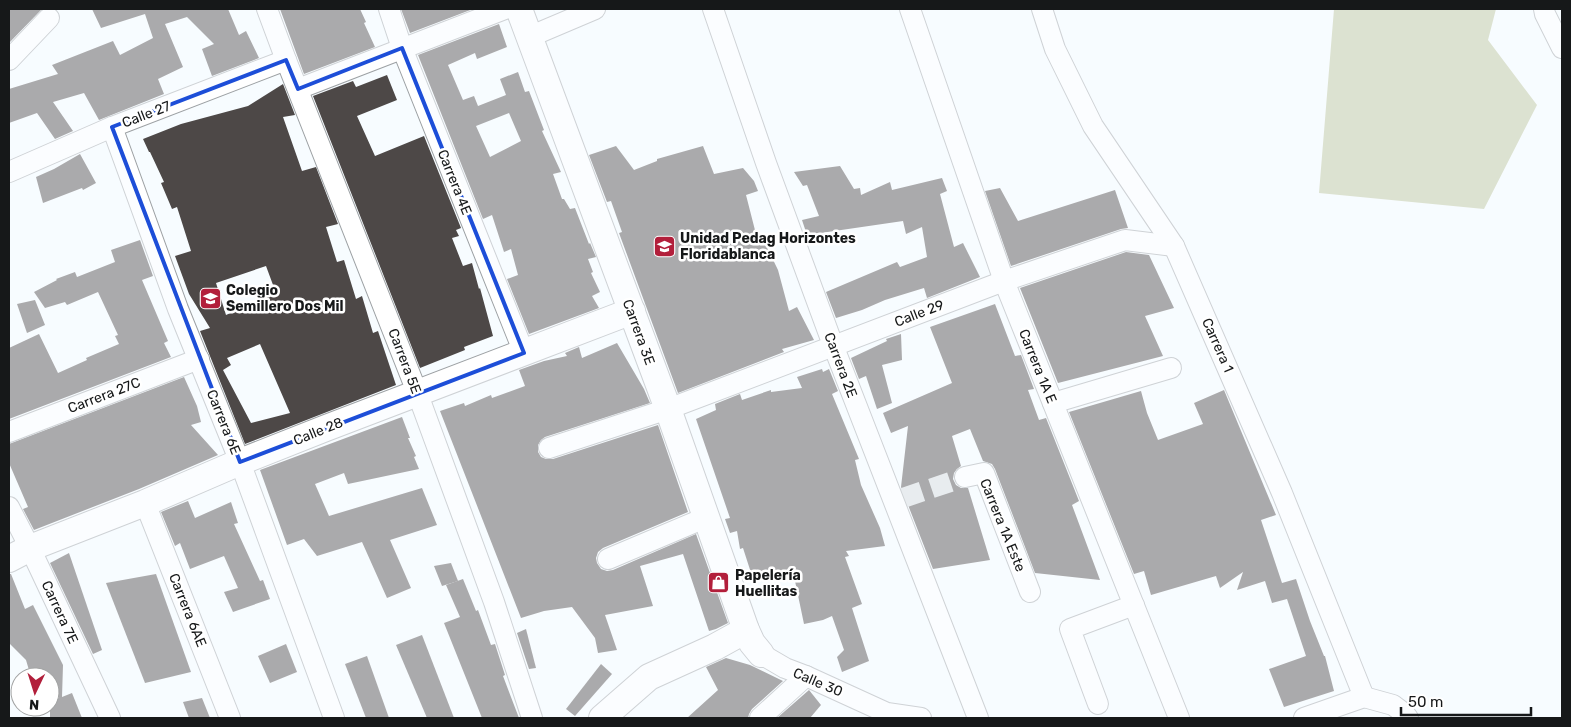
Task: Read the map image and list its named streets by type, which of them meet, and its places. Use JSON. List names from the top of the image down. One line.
{"streets":{"main road":["Carrera 3E","Calle 28","Calle 30"],"street":["Calle 27","Carrera 4E","Calle 29","Carrera 1","Carrera 5E","Carrera 2E","Carrera 1A E","Carrera 27C","Carrera 6E","Carrera 1A Este","Carrera 6AE","Carrera 7E"]},"crossings":[["Calle 27","Carrera 5E"],["Calle 27","Carrera 6E"],["Carrera 4E","Calle 28"],["Calle 29","Carrera 3E"],["Calle 29","Carrera 1"],["Calle 29","Carrera 2E"],["Calle 29","Carrera 1A E"],["Carrera 3E","Calle 28"],["Carrera 3E","Calle 30"],["Carrera 5E","Calle 28"],["Carrera 27C","Carrera 6E"],["Carrera 6E","Calle 28"],["Calle 28","Carrera 6AE"],["Calle 28","Carrera 7E"]],"places":{"school or university":["Unidad Pedag Horizontes Floridablanca","Colegio Semillero Dos Mil"],"shop":["Papelería Huellitas"]},"scale_bar":"50 m","north":"bottom"}
